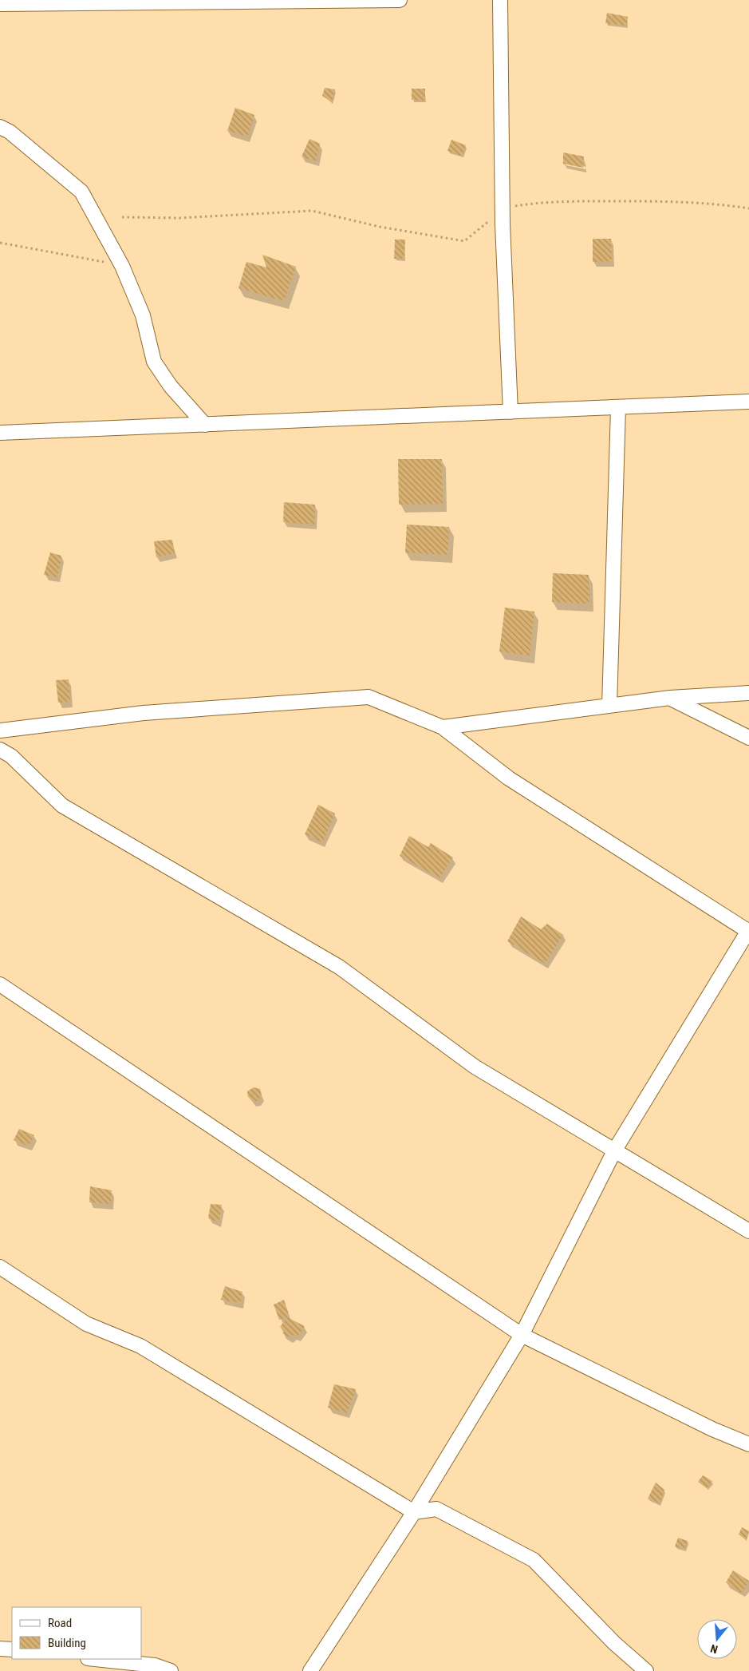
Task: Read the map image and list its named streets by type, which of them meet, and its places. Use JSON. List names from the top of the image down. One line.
{"legend":["Road","Building"],"north":"bottom"}
